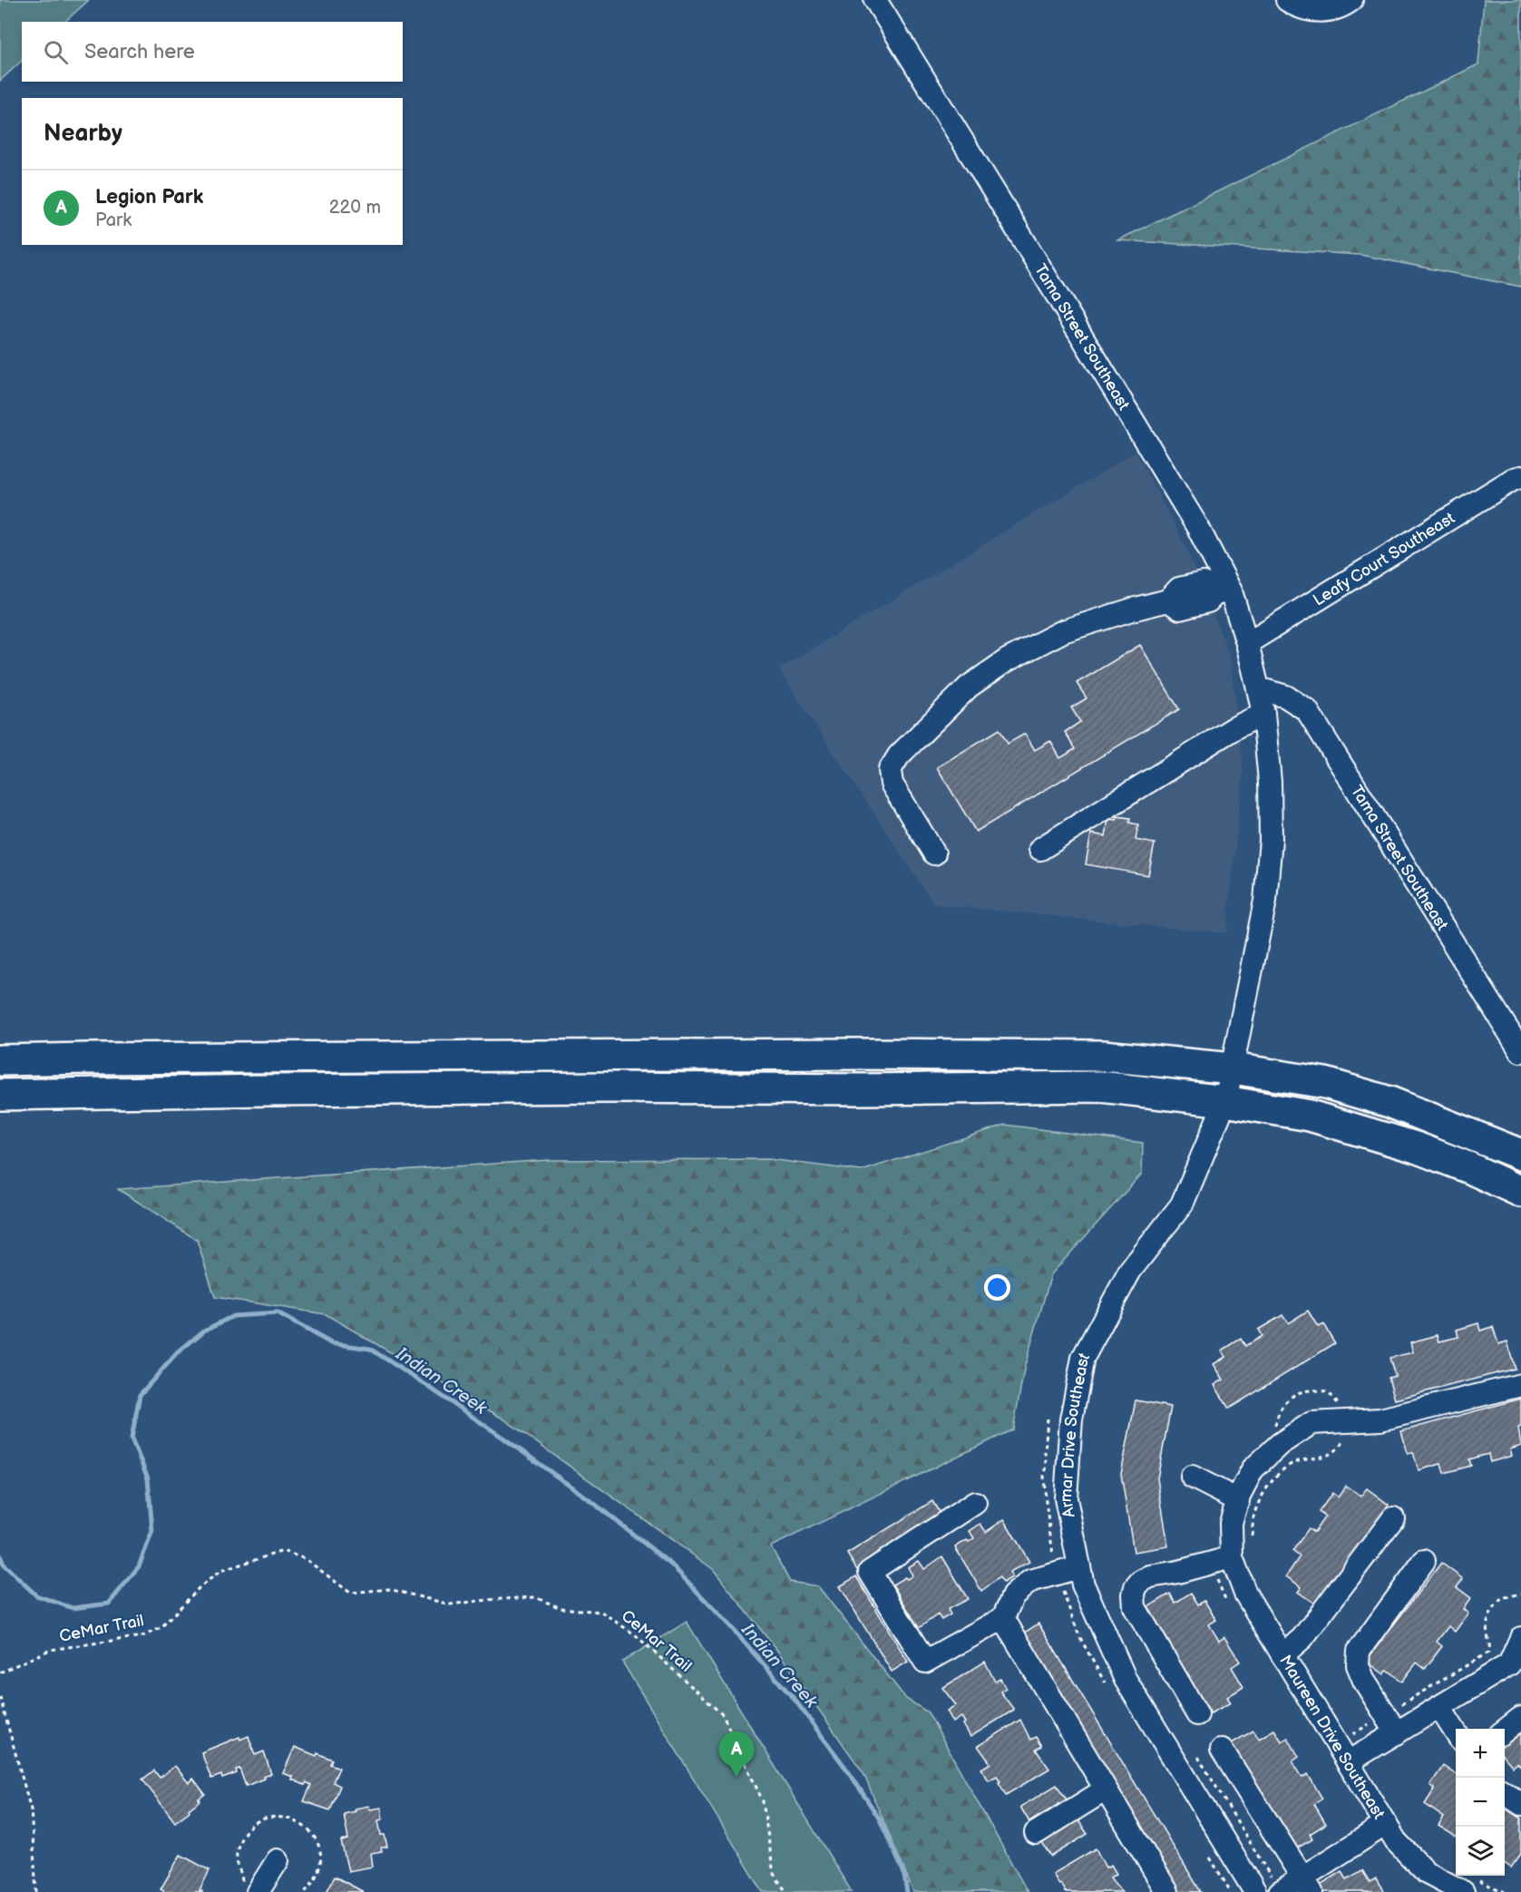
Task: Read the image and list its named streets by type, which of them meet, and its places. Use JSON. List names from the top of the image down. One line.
{"streets":{"street":["Tama Street Southeast","Leafy Court Southeast","Armar Drive Southeast","Maureen Drive Southeast"],"path":["CeMar Trail"]},"crossings":[["Tama Street Southeast","Leafy Court Southeast"],["Tama Street Southeast","Armar Drive Southeast"]],"water":["Indian Creek"],"page":{"search":"Search here","heading":"Nearby","list":[{"mark":"A","name":"Legion Park","note":"Park","value":"220 m"}],"map_buttons":["+","−"],"pins":"A"}}
